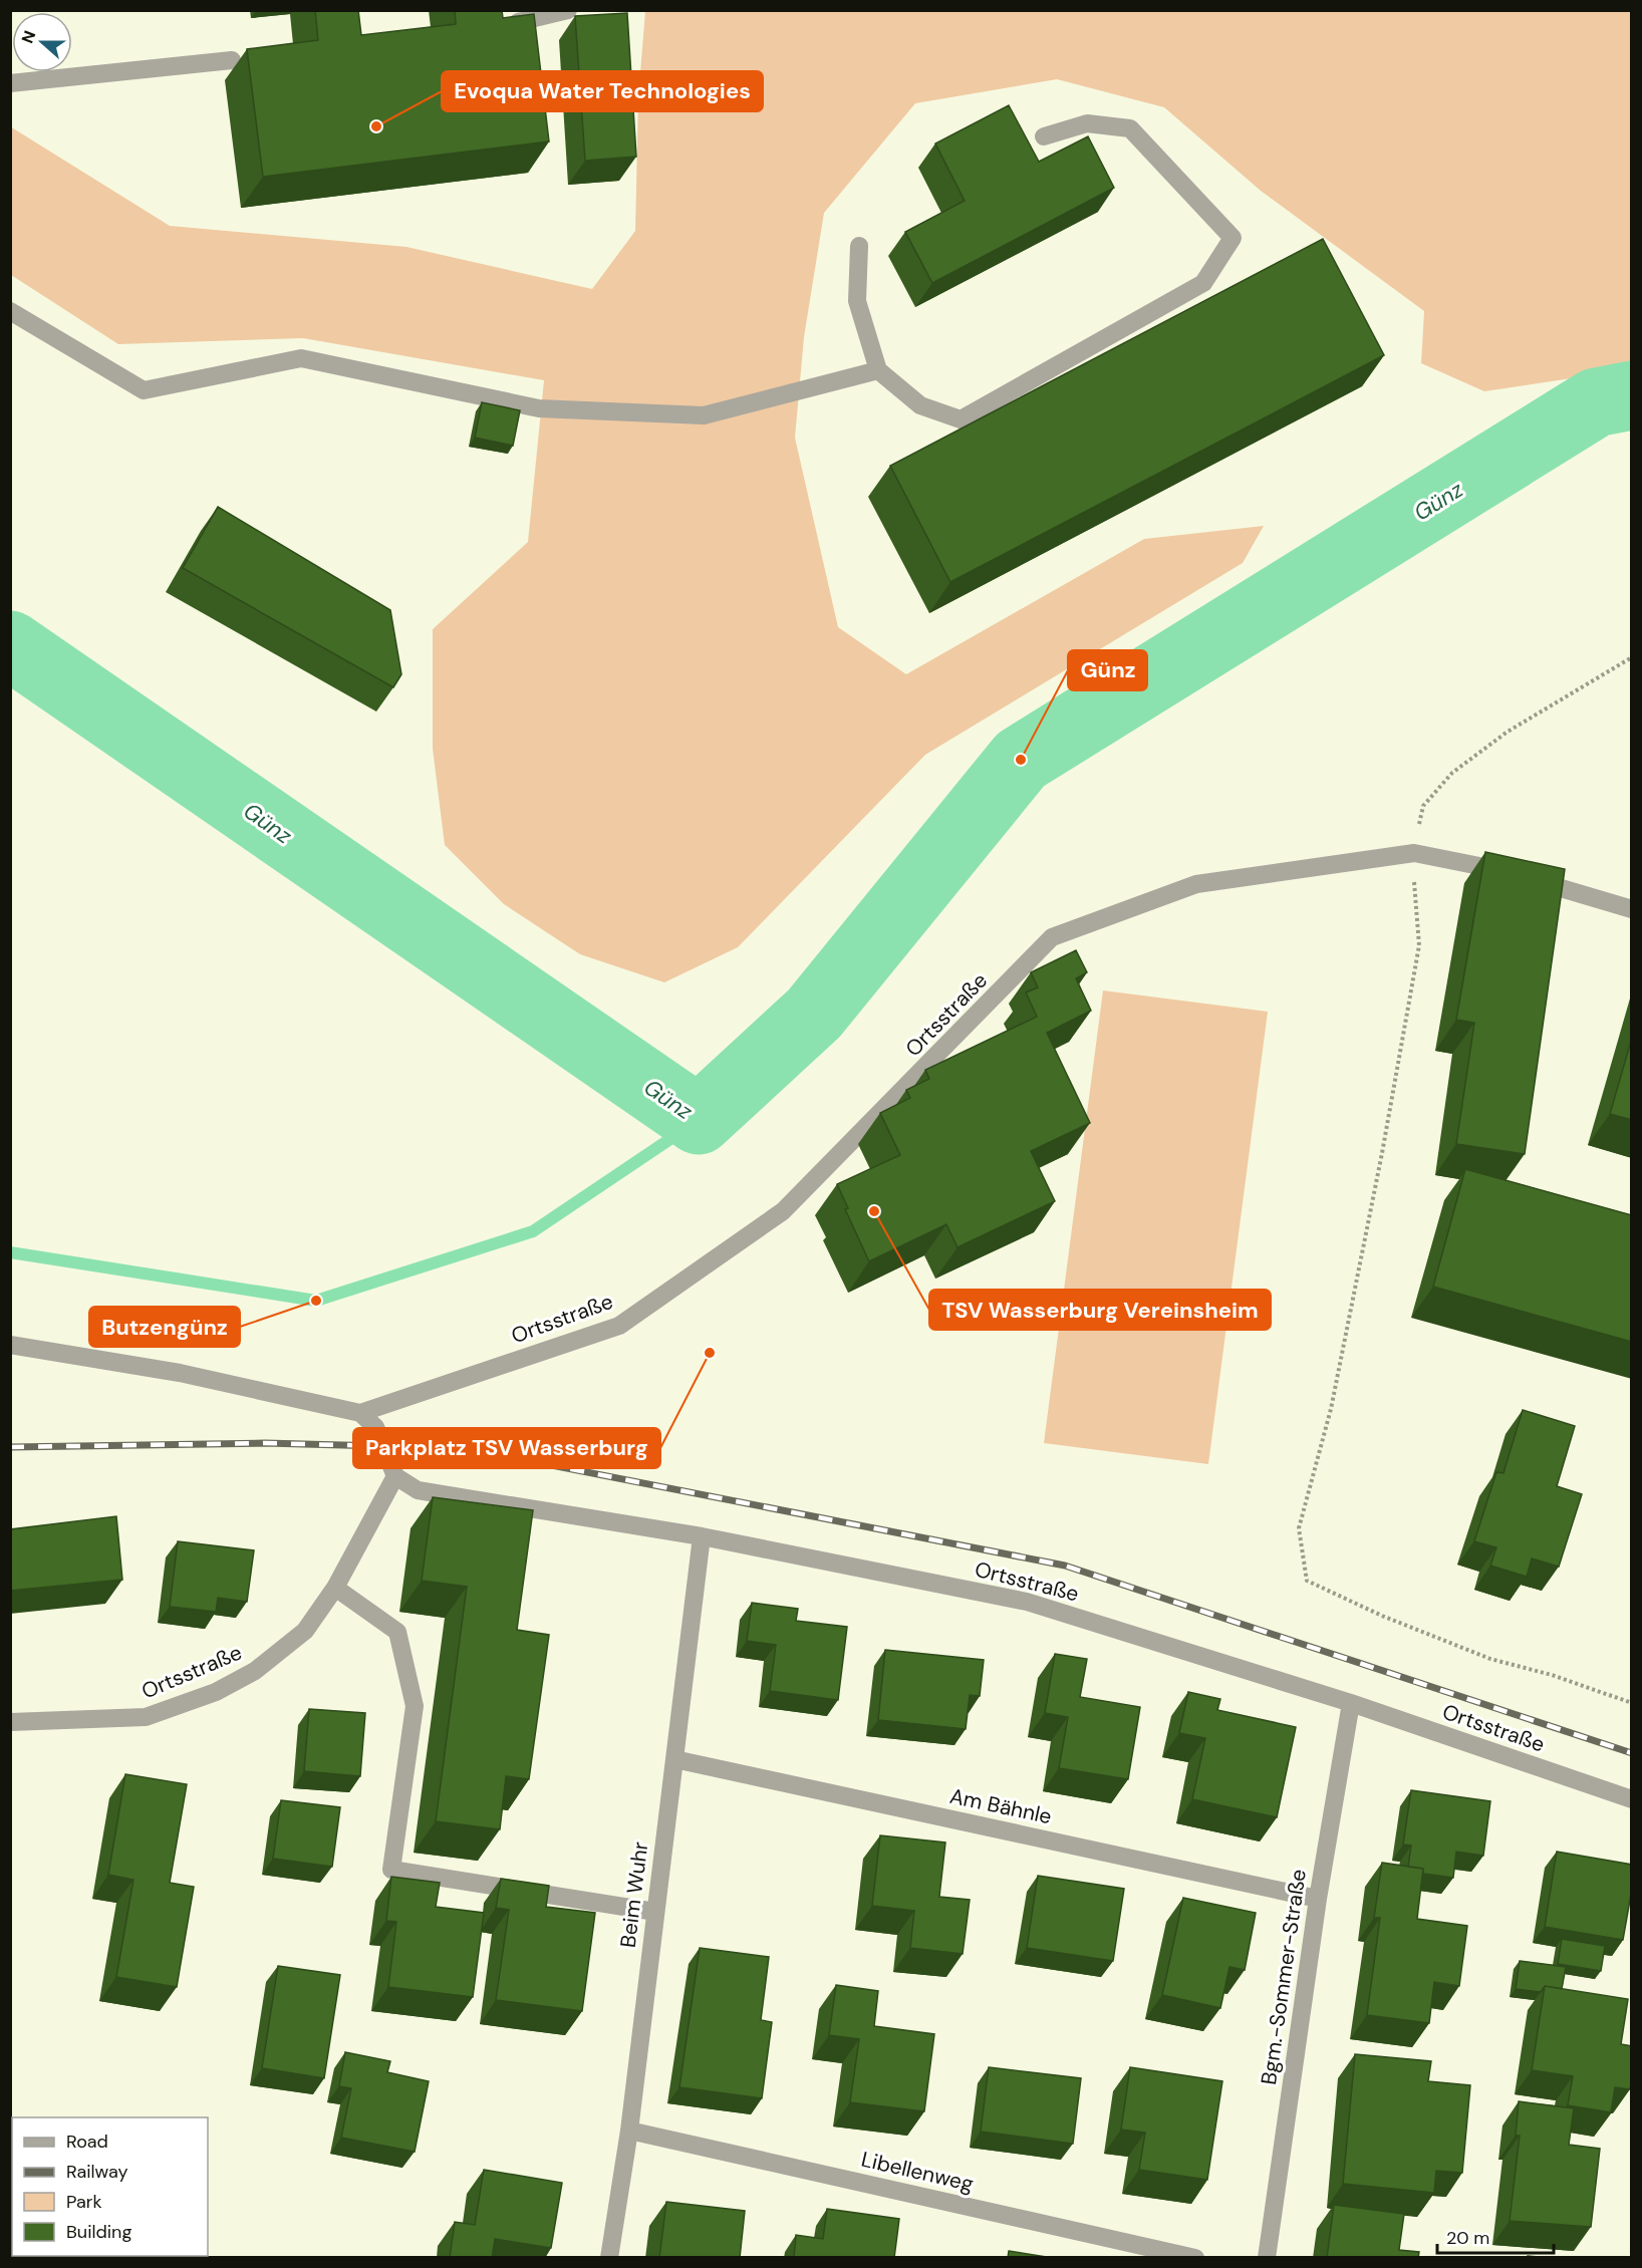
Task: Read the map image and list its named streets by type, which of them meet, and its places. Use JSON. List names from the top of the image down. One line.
{"streets":{"street":["Ortsstraße","Am Bähnle","Beim Wuhr","Bgm.-Sommer-Straße","Libellenweg"]},"crossings":[["Ortsstraße","Beim Wuhr"],["Ortsstraße","Bgm.-Sommer-Straße"],["Am Bähnle","Beim Wuhr"],["Am Bähnle","Bgm.-Sommer-Straße"],["Beim Wuhr","Libellenweg"]],"water":["Günz"],"places":["Evoqua Water Technologies","Günz","TSV Wasserburg Vereinsheim","Butzengünz","Parkplatz TSV Wasserburg"],"legend":["Road","Railway","Park","Building"],"scale_bar":"20 m","north":"left"}
